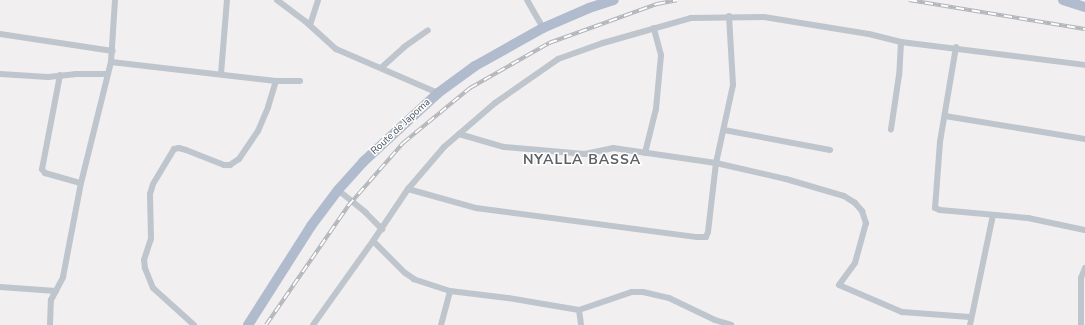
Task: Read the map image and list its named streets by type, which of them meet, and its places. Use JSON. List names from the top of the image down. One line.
{"streets":{"main road":["Route de Japoma"]},"districts":["NYALLA BASSA"]}
